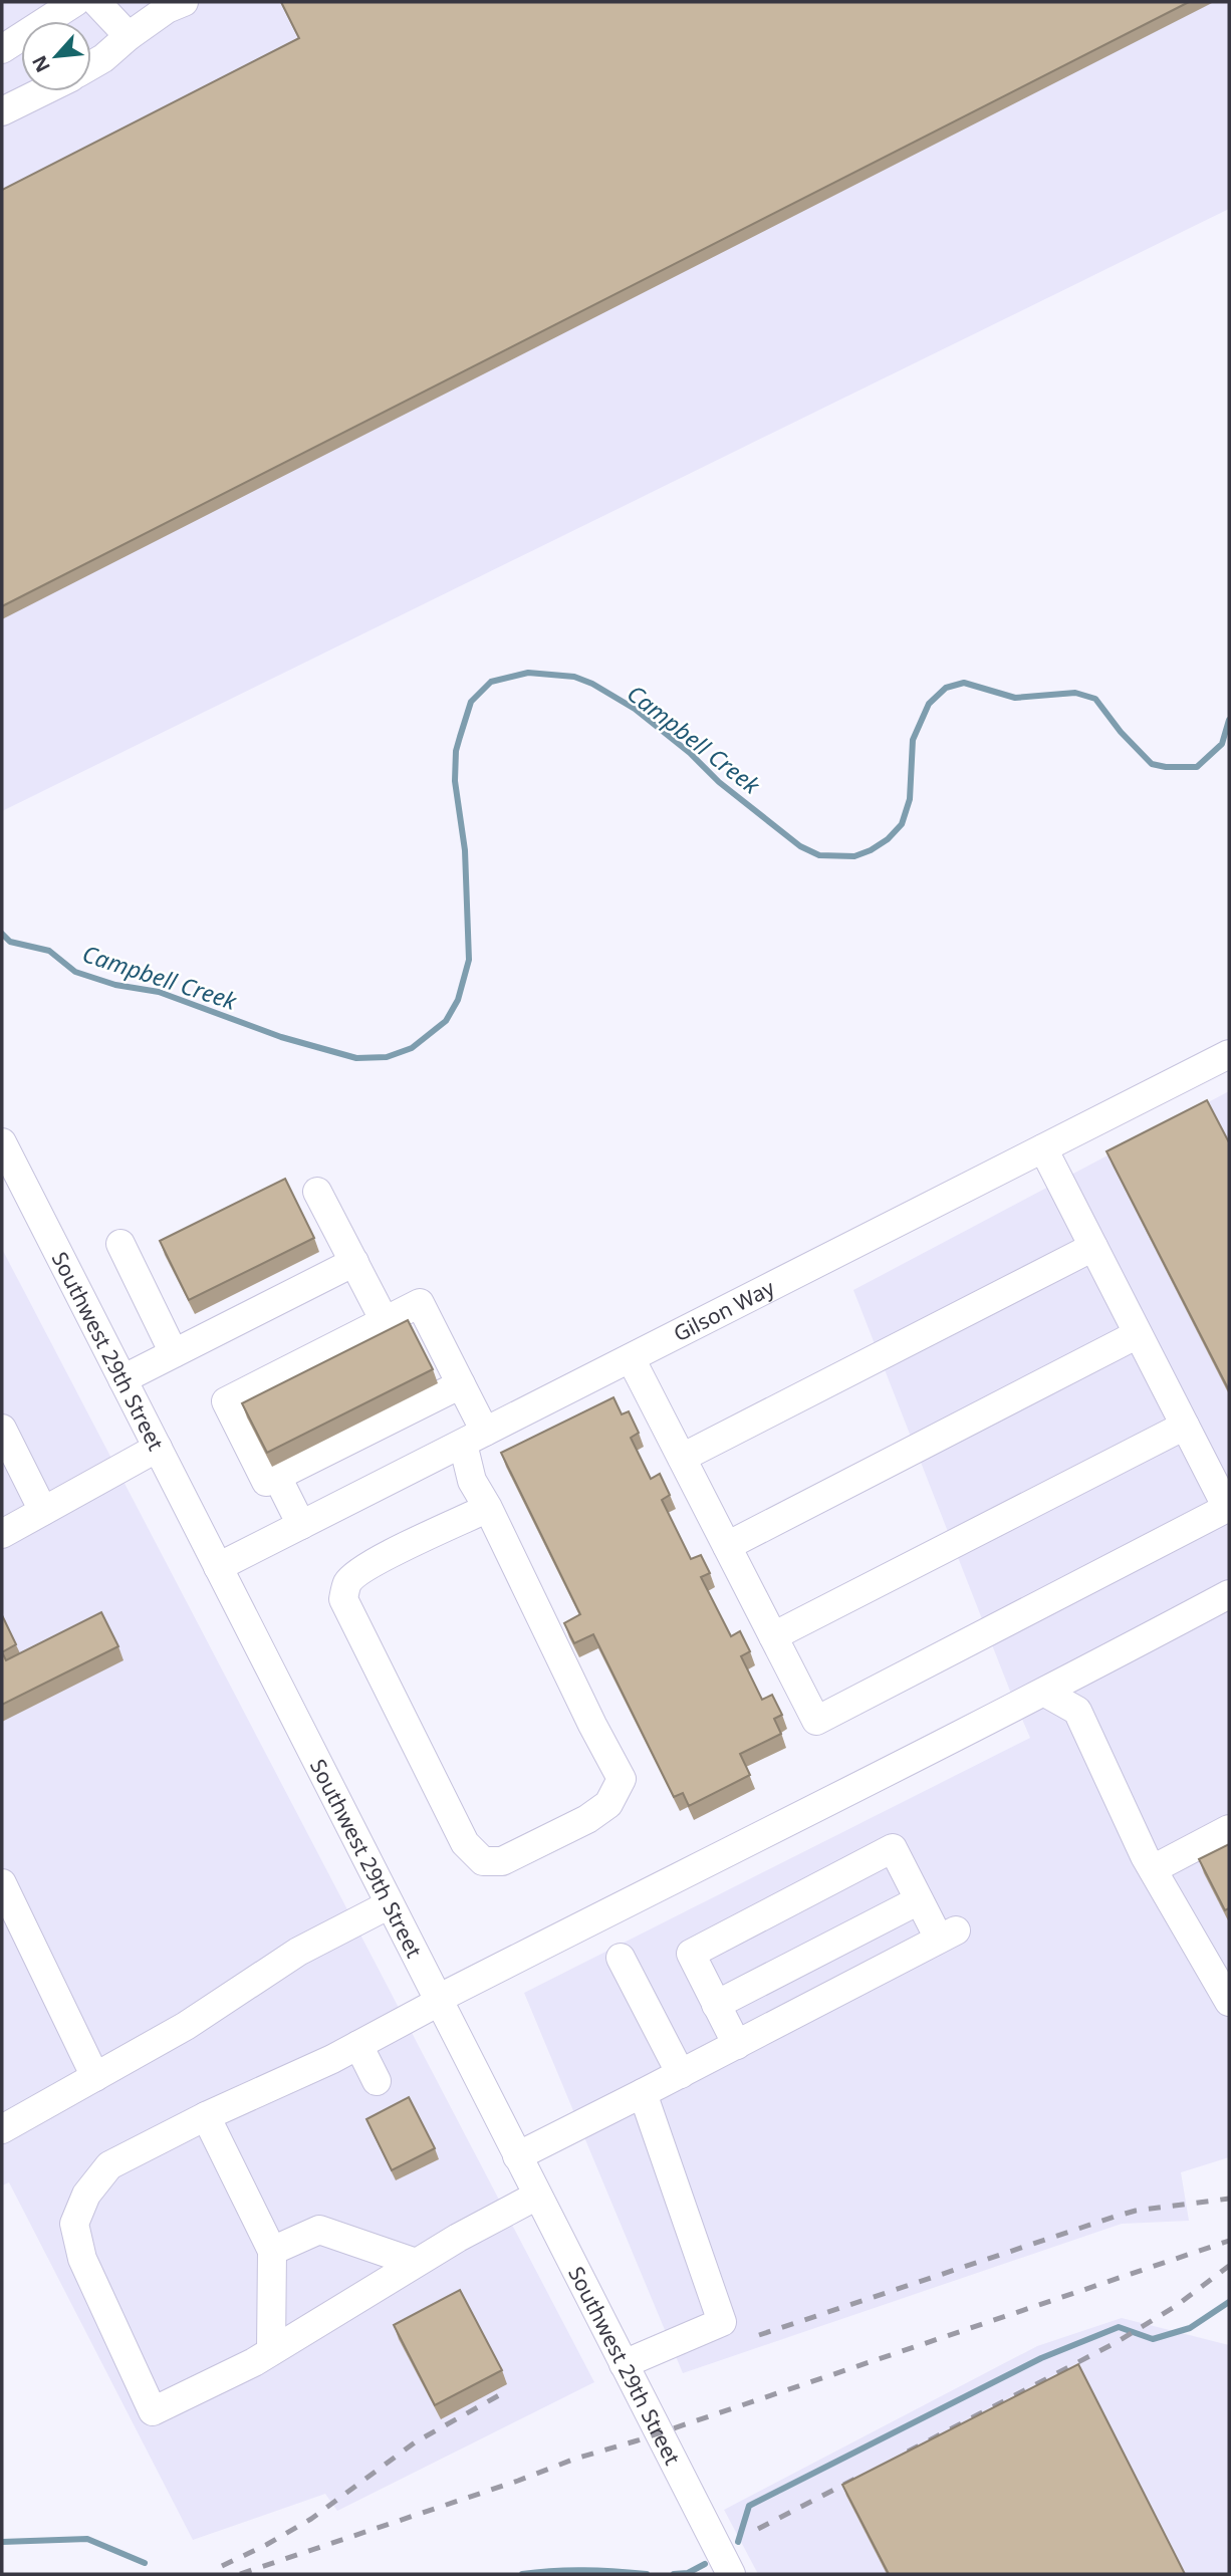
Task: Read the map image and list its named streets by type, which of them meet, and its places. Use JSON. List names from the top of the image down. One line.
{"streets":{"street":["Gilson Way","Southwest 29th Street"]},"crossings":[["Gilson Way","Southwest 29th Street"]],"water":["Campbell Creek"],"north":"bottom left"}
